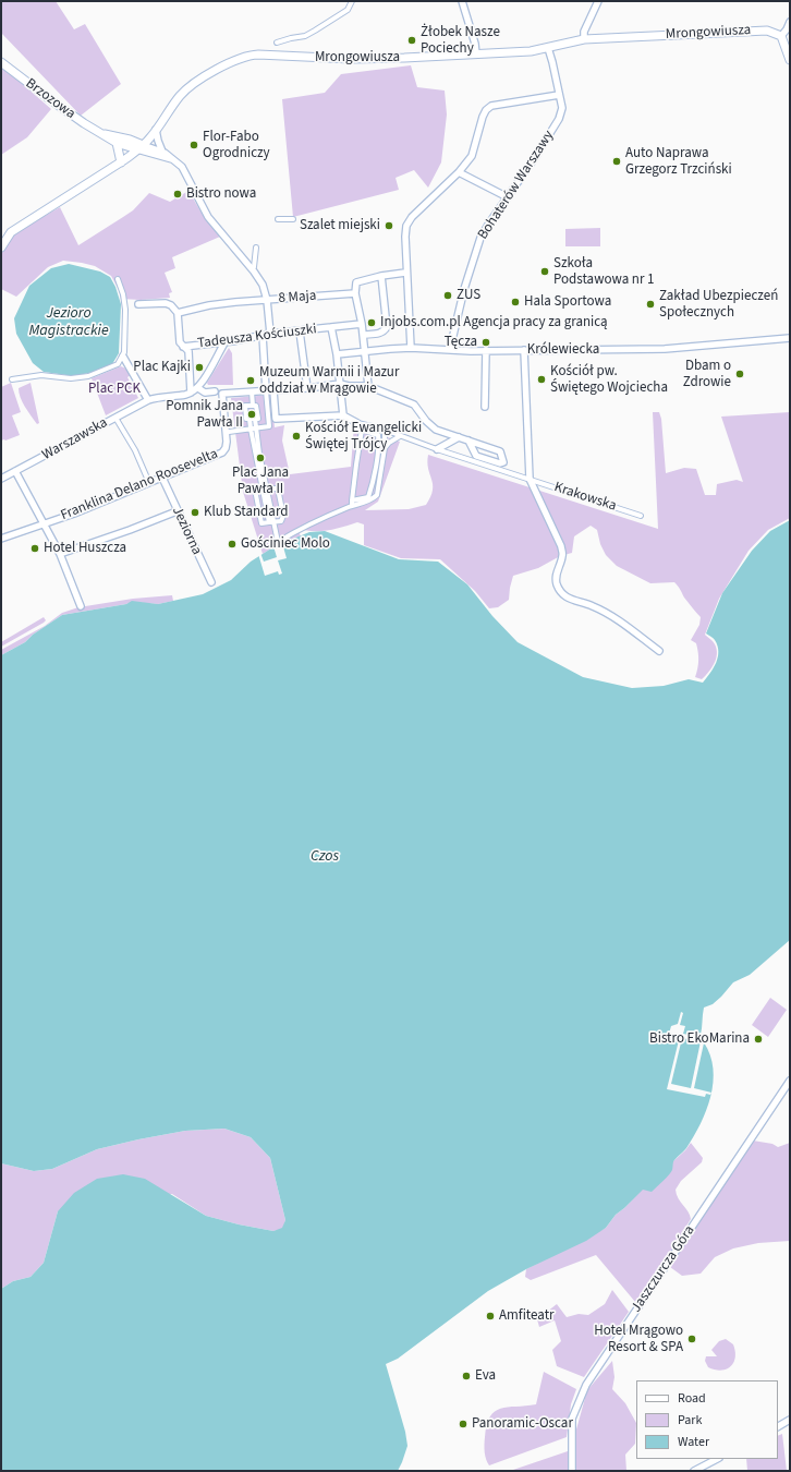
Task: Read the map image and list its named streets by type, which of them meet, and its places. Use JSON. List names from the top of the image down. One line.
{"streets":{"street":["Mrongowiusza","Brzozowa","Bohaterów Warszawy","8 Maja","Tadeusza Kościuszki","Królewiecka","Warszawska","Franklina Delano Roosevelta","Krakowska","Jeziorna","Jaszczurcza Góra"]},"crossings":[["Mrongowiusza","Brzozowa"],["Mrongowiusza","Bohaterów Warszawy"],["Bohaterów Warszawy","Królewiecka"],["Franklina Delano Roosevelta","Jeziorna"]],"water":["Jezioro Magistrackie","Czos"],"parks":["Plac PCK"],"places":["Żłobek Nasze Pociechy","Flor-Fabo Ogrodniczy","Auto Naprawa Grzegorz Trzciński","Bistro nowa","Szalet miejski","Szkoła Podstawowa nr 1","ZUS","Hala Sportowa","Zakład Ubezpieczeń Społecznych","Injobs.com.pl Agencja pracy za granicą","Tęcza","Plac Kajki","Dbam o Zdrowie","Kościół pw. Świętego Wojciecha","Muzeum Warmii i Mazur oddział w Mrągowie","Pomnik Jana Pawła II","Kościół Ewangelicki Świętej Trójcy","Plac Jana Pawła II","Klub Standard","Gościniec Molo","Hotel Huszcza","Bistro EkoMarina","Amfiteatr","Hotel Mrągowo Resort & SPA","Eva","Panoramic-Oscar"],"legend":["Road","Park","Water"]}
